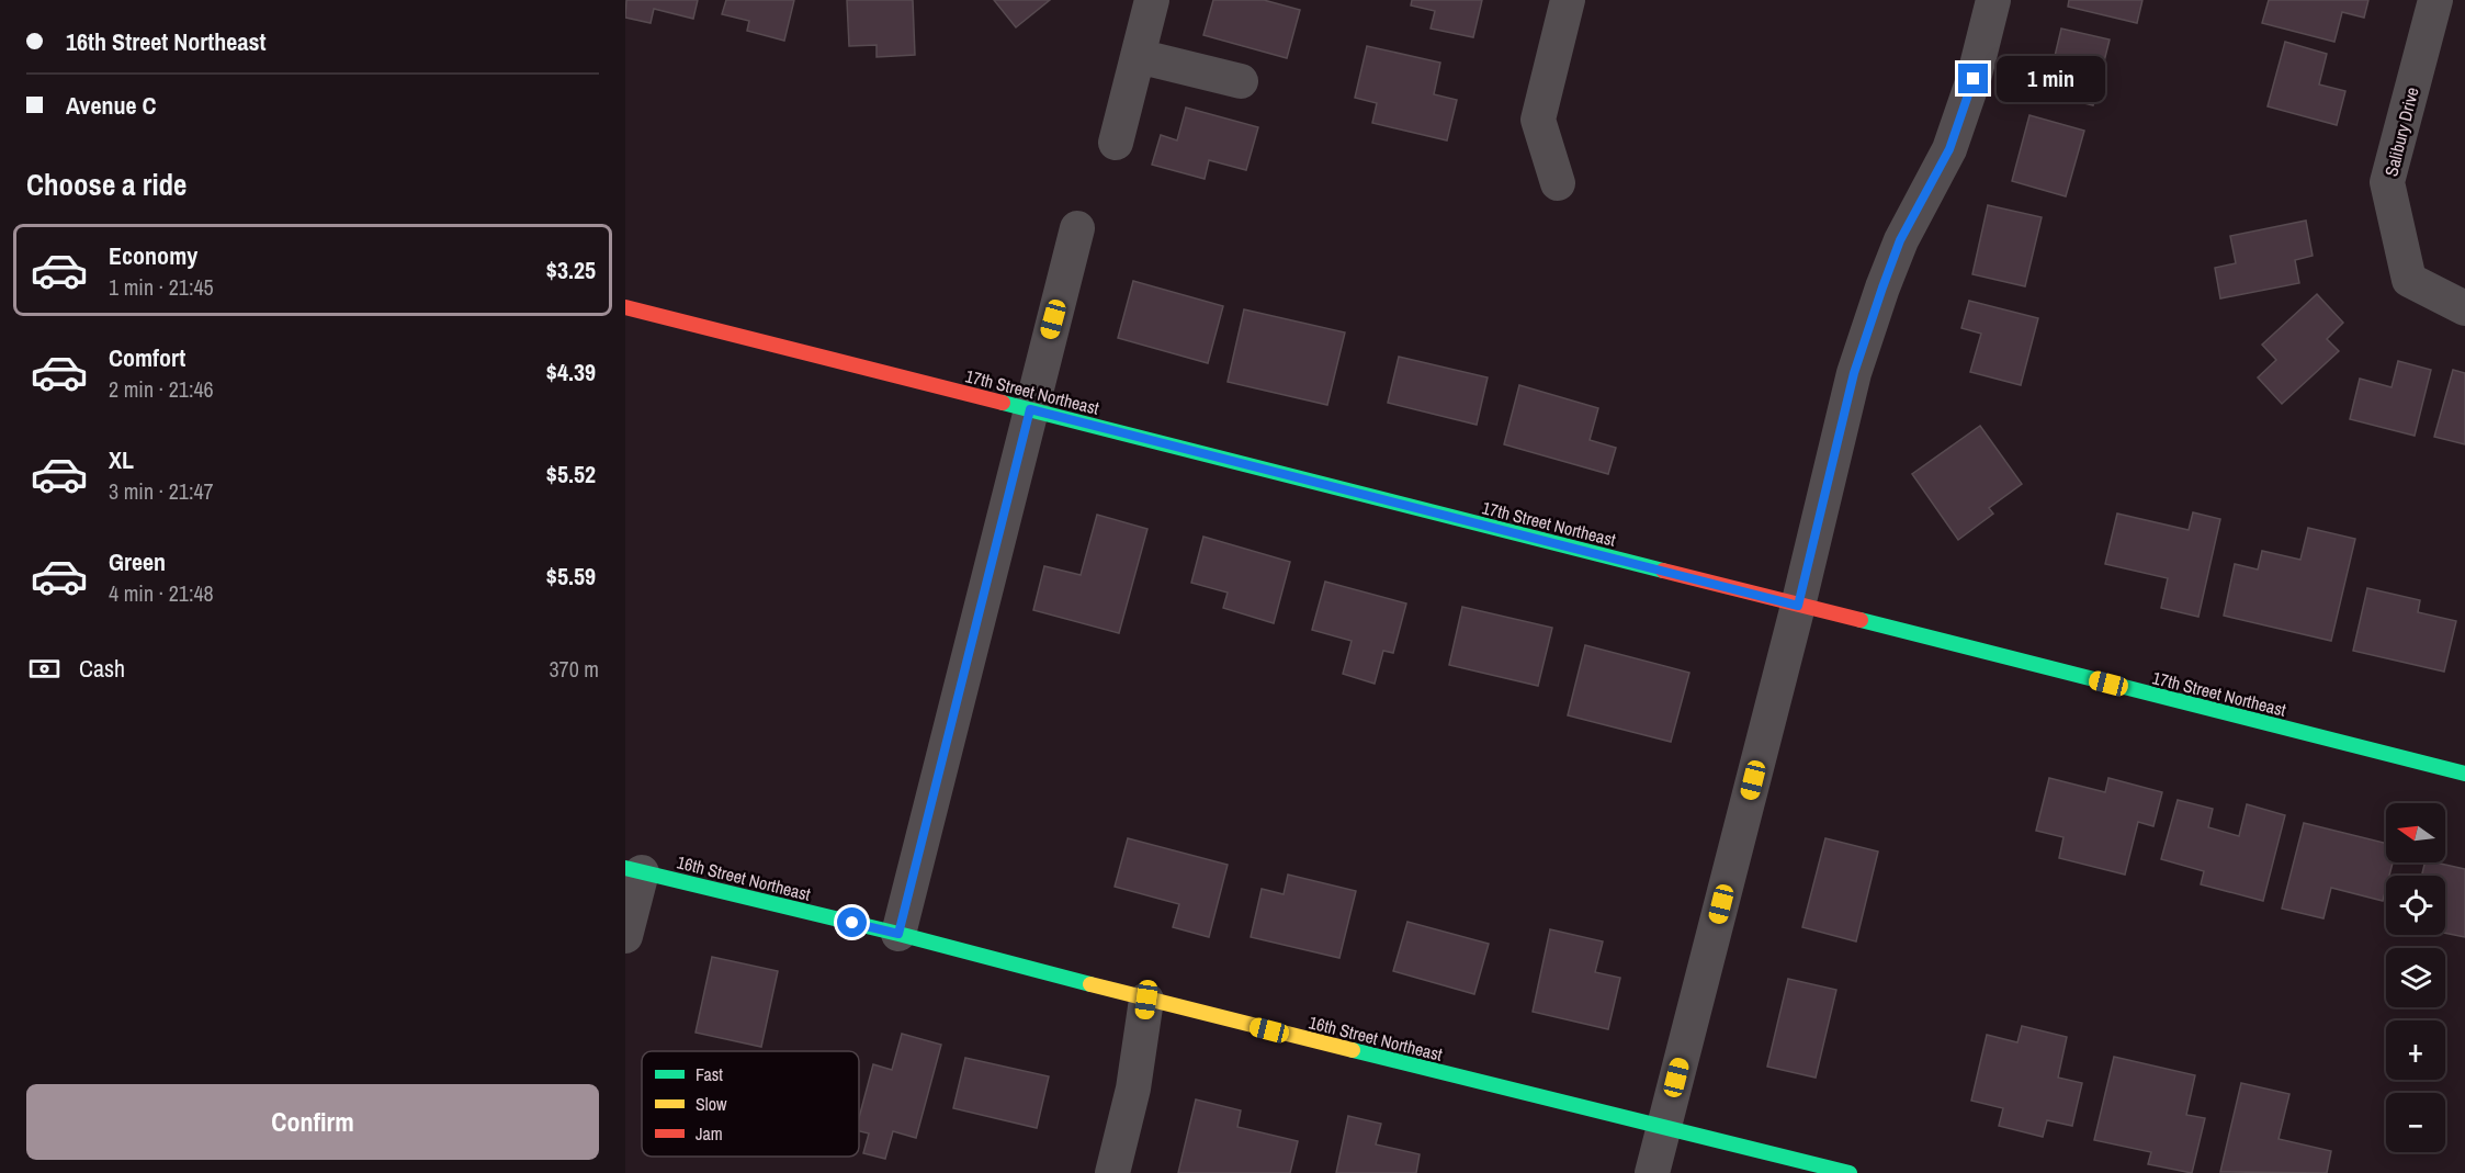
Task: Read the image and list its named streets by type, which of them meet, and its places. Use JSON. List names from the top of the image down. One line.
{"streets":{"street":["Salibury Drive","17th Street Northeast","16th Street Northeast"]},"legend":["Fast","Slow","Jam"],"north":"left","page":{"banner":["16th Street Northeast","Avenue C"],"bubble":"1 min","heading":"Choose a ride","list":[{"name":"Economy","note":"1 min · 21:45","value":"$3.25"},{"name":"Comfort","note":"2 min · 21:46","value":"$4.39"},{"name":"XL","note":"3 min · 21:47","value":"$5.52"},{"name":"Green","note":"4 min · 21:48","value":"$5.59"}],"pay":["Cash","370 m"],"map_buttons":["+","−"],"buttons":"Confirm"}}
